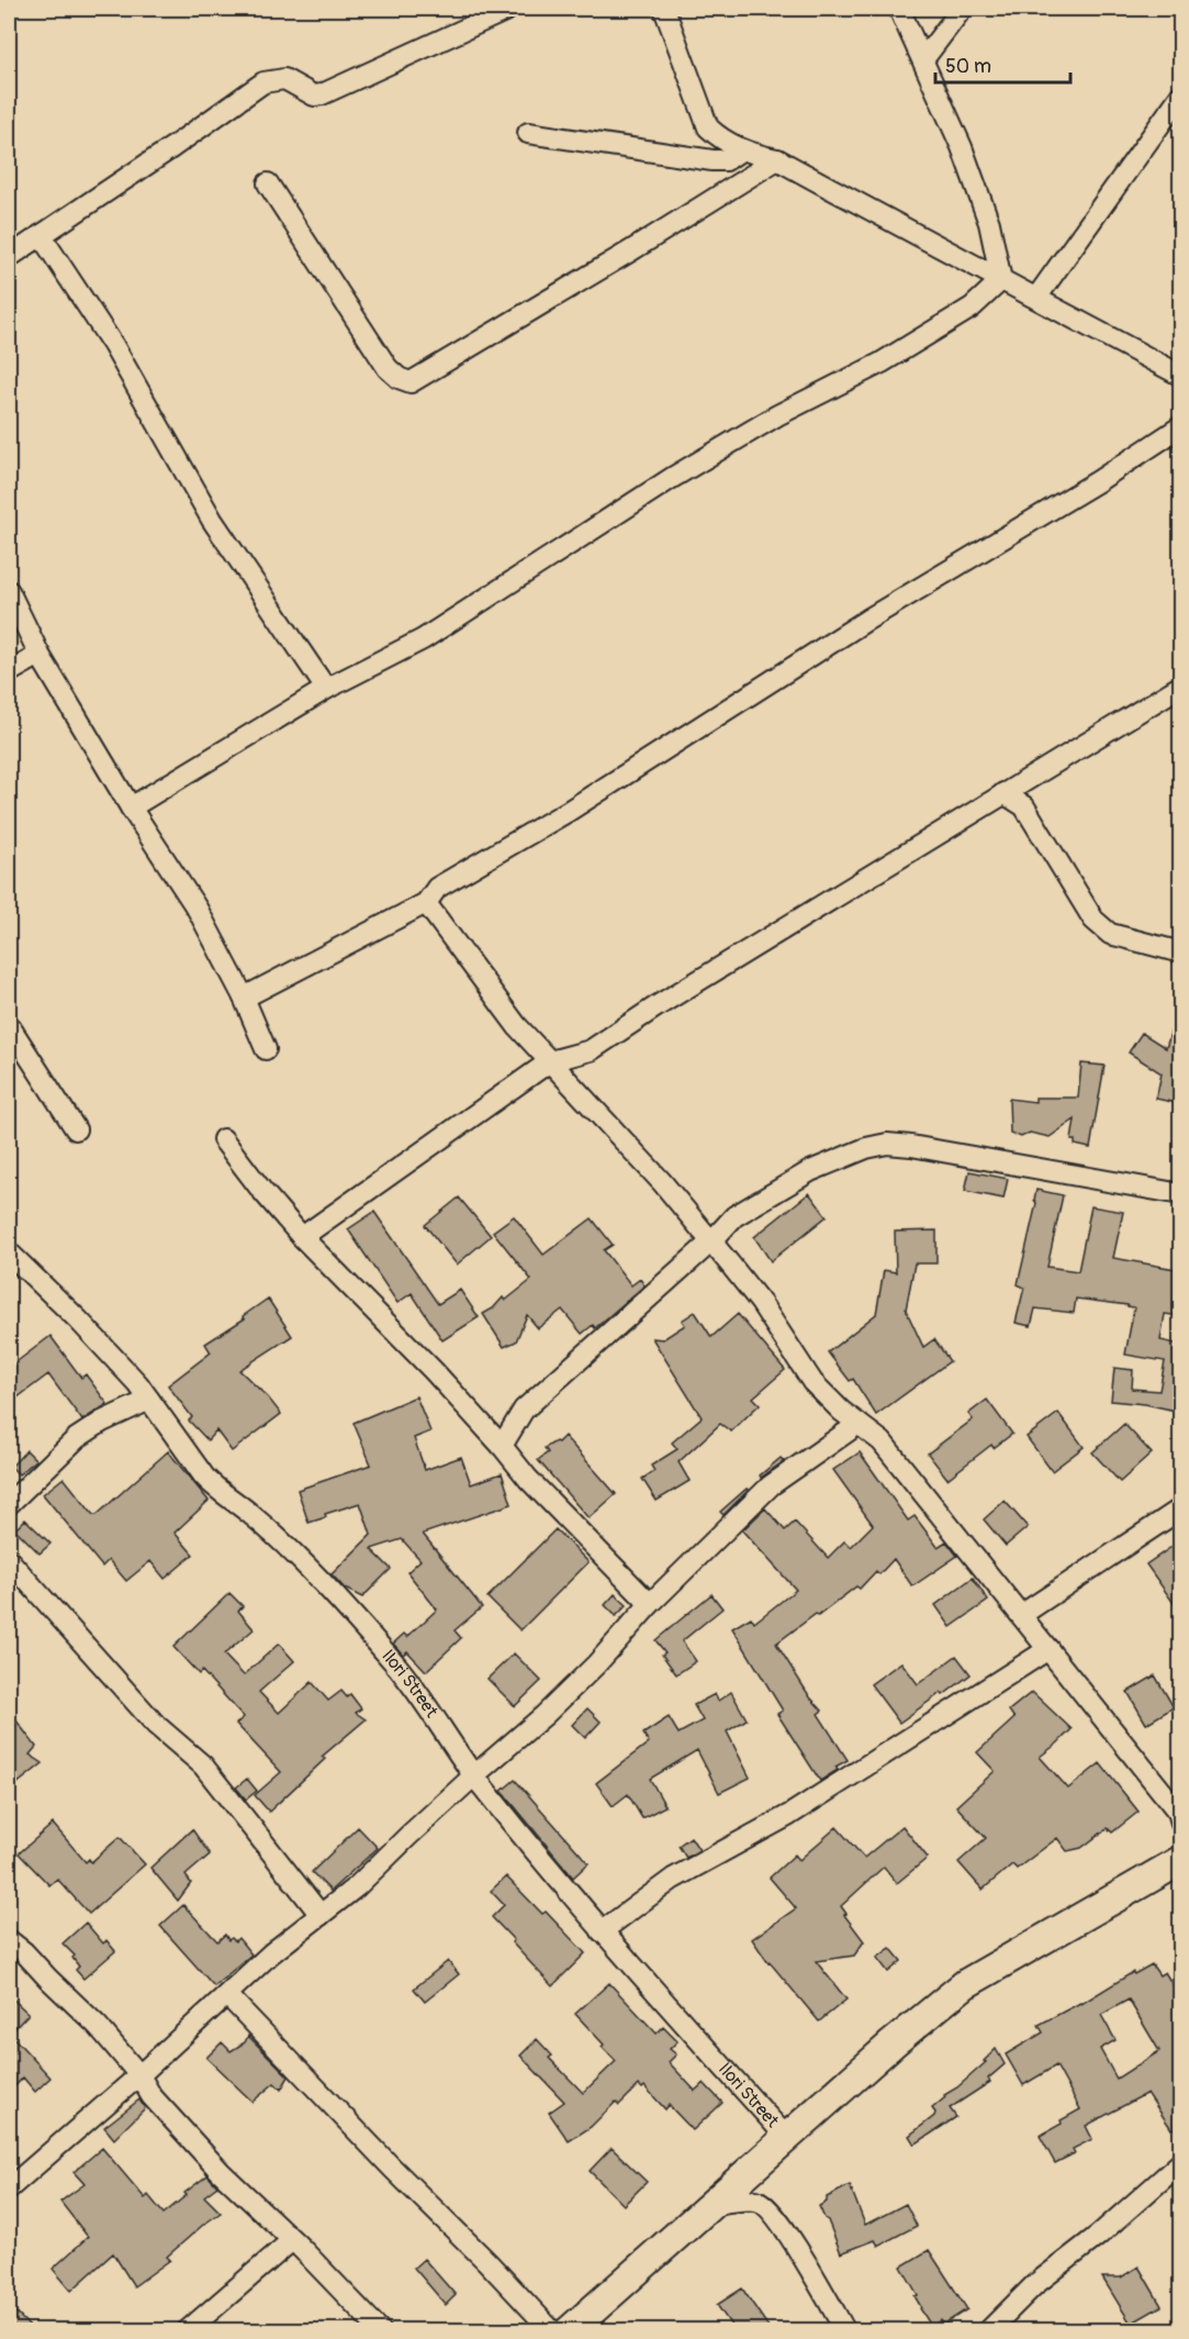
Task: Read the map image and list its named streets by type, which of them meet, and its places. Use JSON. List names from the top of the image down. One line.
{"streets":{"street":["Ilori Street"]},"scale_bar":"50 m"}
